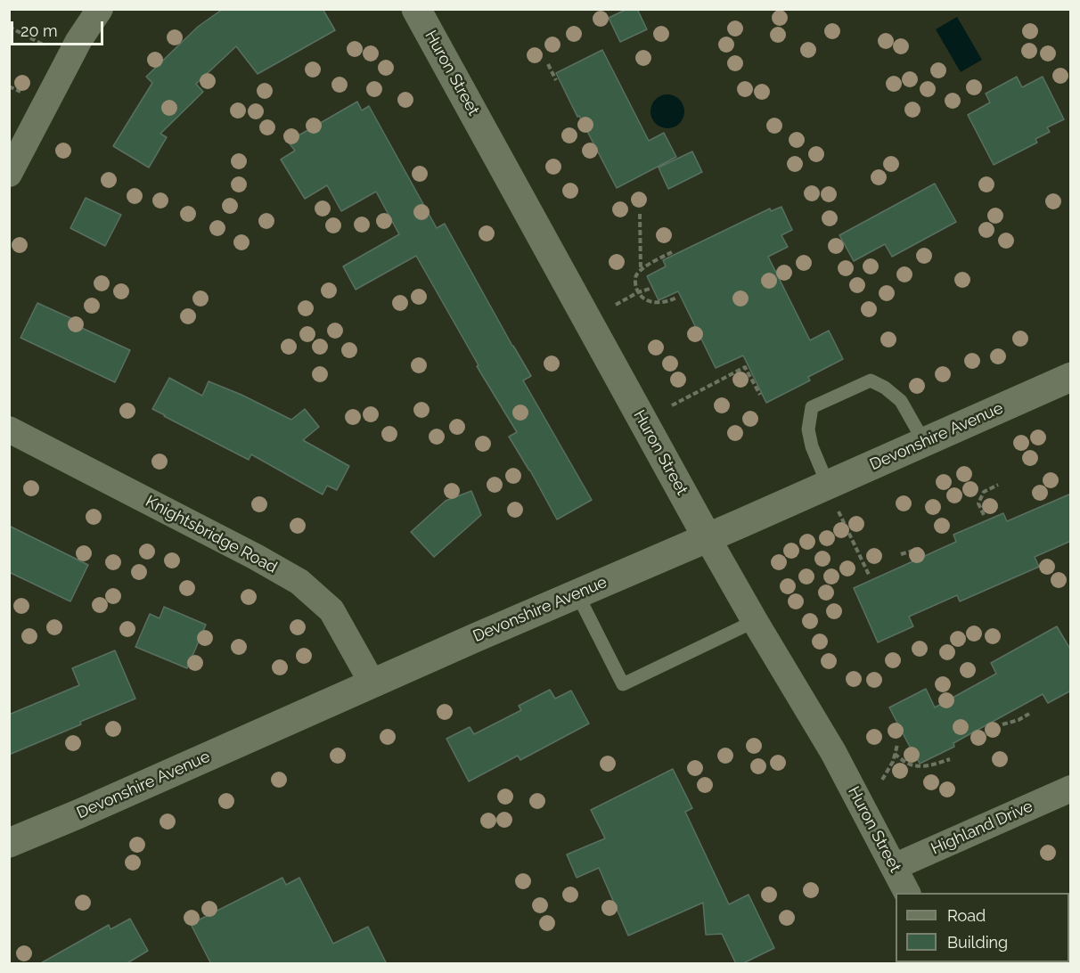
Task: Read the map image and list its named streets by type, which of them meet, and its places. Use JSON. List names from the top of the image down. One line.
{"streets":{"main road":["Huron Street","Devonshire Avenue"],"street":["Knightsbridge Road","Highland Drive"]},"crossings":[["Huron Street","Devonshire Avenue"],["Huron Street","Highland Drive"],["Devonshire Avenue","Knightsbridge Road"]],"legend":["Road","Building"],"scale_bar":"20 m"}
